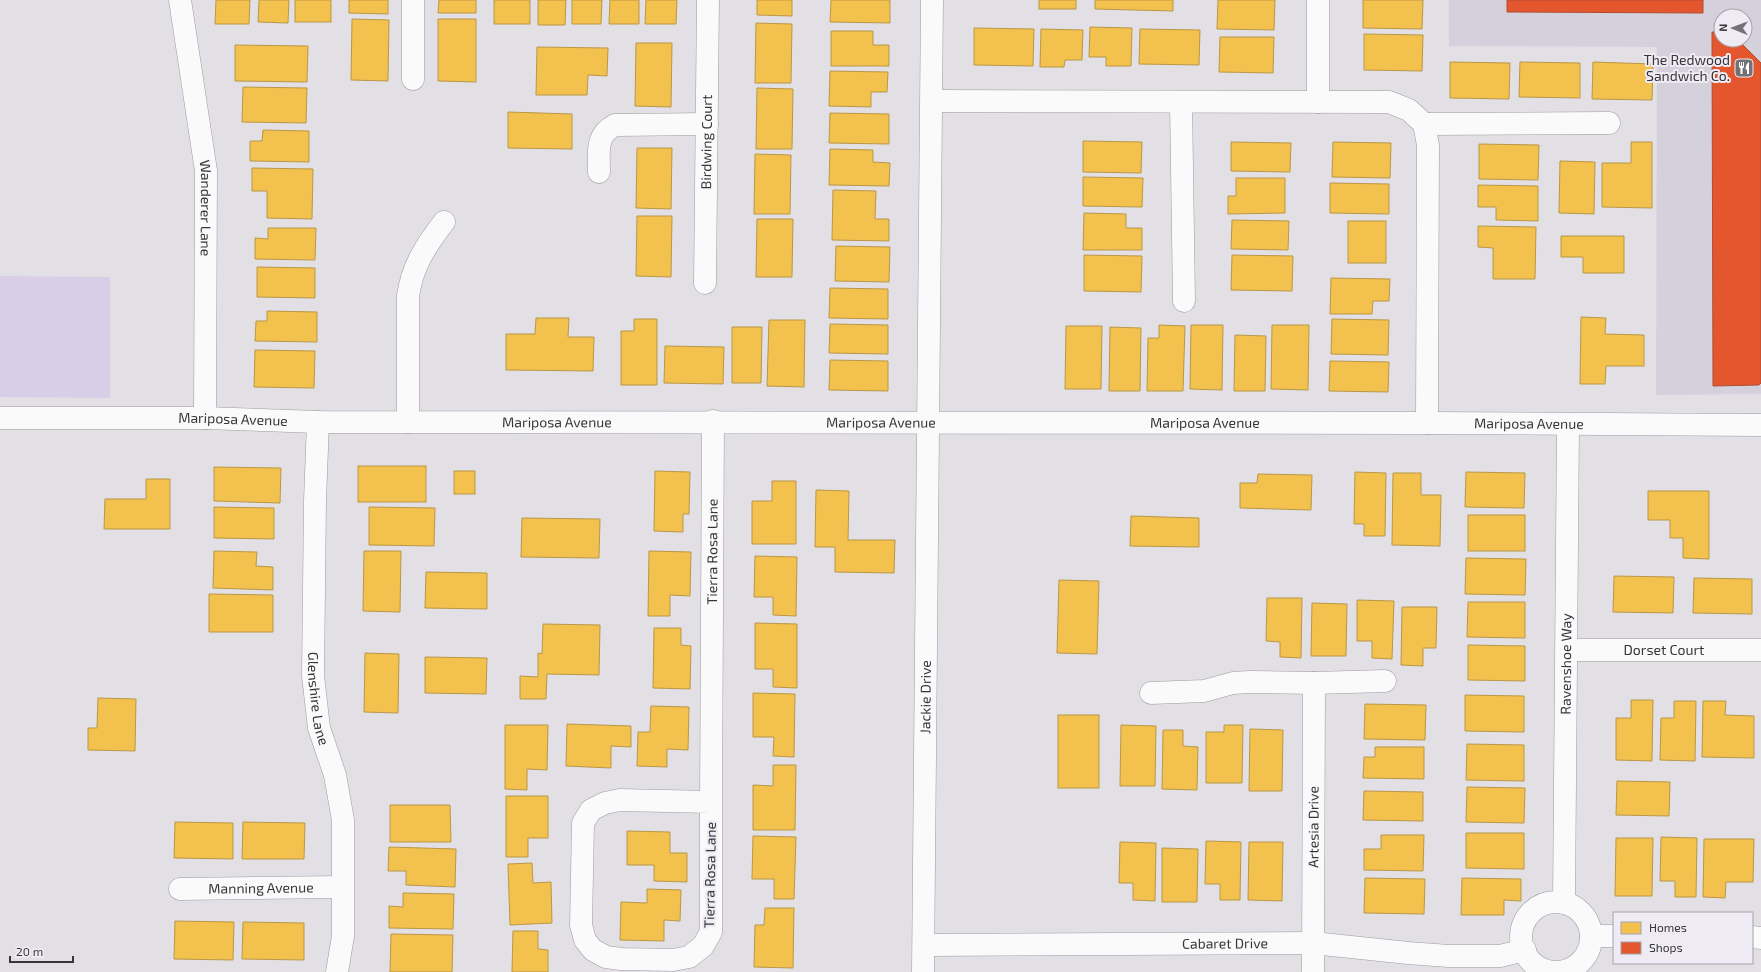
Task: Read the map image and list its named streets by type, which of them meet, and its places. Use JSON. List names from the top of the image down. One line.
{"streets":{"street":["Birdwing Court","Wanderer Lane","Mariposa Avenue","Tierra Rosa Lane","Dorset Court","Ravenshoe Way","Jackie Drive","Glenshire Lane","Artesia Drive","Manning Avenue","Cabaret Drive"]},"crossings":[["Wanderer Lane","Mariposa Avenue"],["Mariposa Avenue","Tierra Rosa Lane"],["Mariposa Avenue","Ravenshoe Way"],["Mariposa Avenue","Jackie Drive"],["Mariposa Avenue","Glenshire Lane"],["Dorset Court","Ravenshoe Way"],["Ravenshoe Way","Cabaret Drive"],["Jackie Drive","Cabaret Drive"],["Glenshire Lane","Manning Avenue"],["Artesia Drive","Cabaret Drive"]],"places":{"restaurant":["The Redwood Sandwich Co."]},"legend":["Homes","Shops"],"scale_bar":"20 m","north":"left"}
